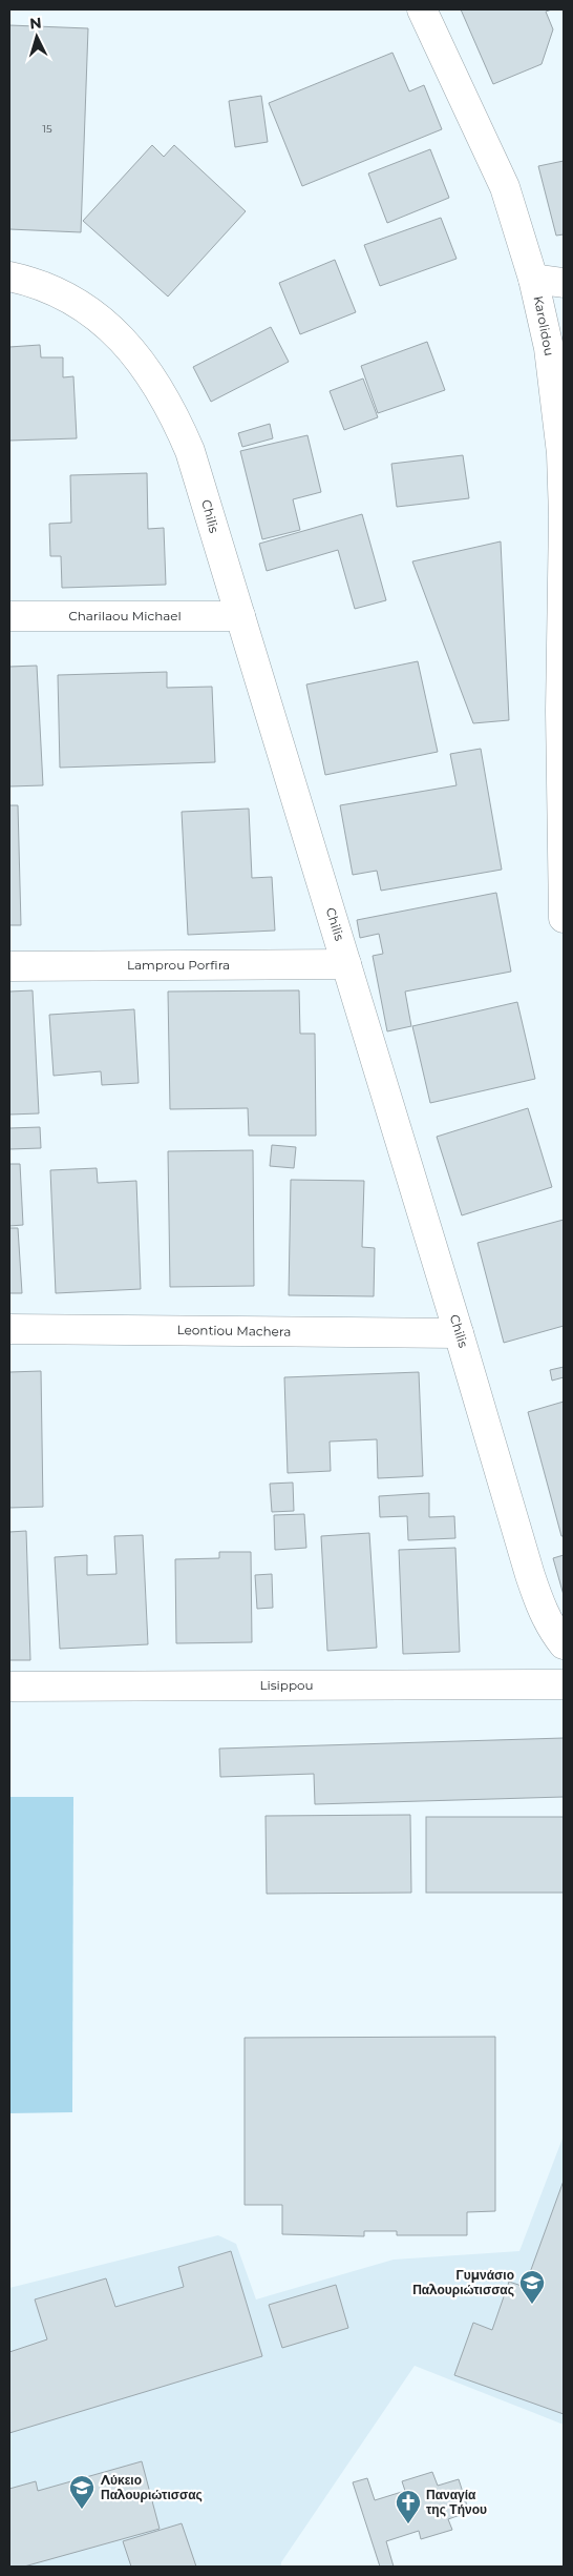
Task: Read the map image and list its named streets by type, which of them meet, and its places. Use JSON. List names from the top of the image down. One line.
{"streets":{"street":["Karolidou","Chilis","Charilaou Michael","Lamprou Porfira","Leontiou Machera","Lisippou"]},"crossings":[["Chilis","Charilaou Michael"],["Chilis","Lamprou Porfira"],["Chilis","Leontiou Machera"]],"places":{"school or university":["Γυμνάσιο Παλουριώτισσας","Λύκειο Παλουριώτισσας"],"church":["Παναγία της Τήνου"]},"house_numbers":["15"],"north":"top"}
